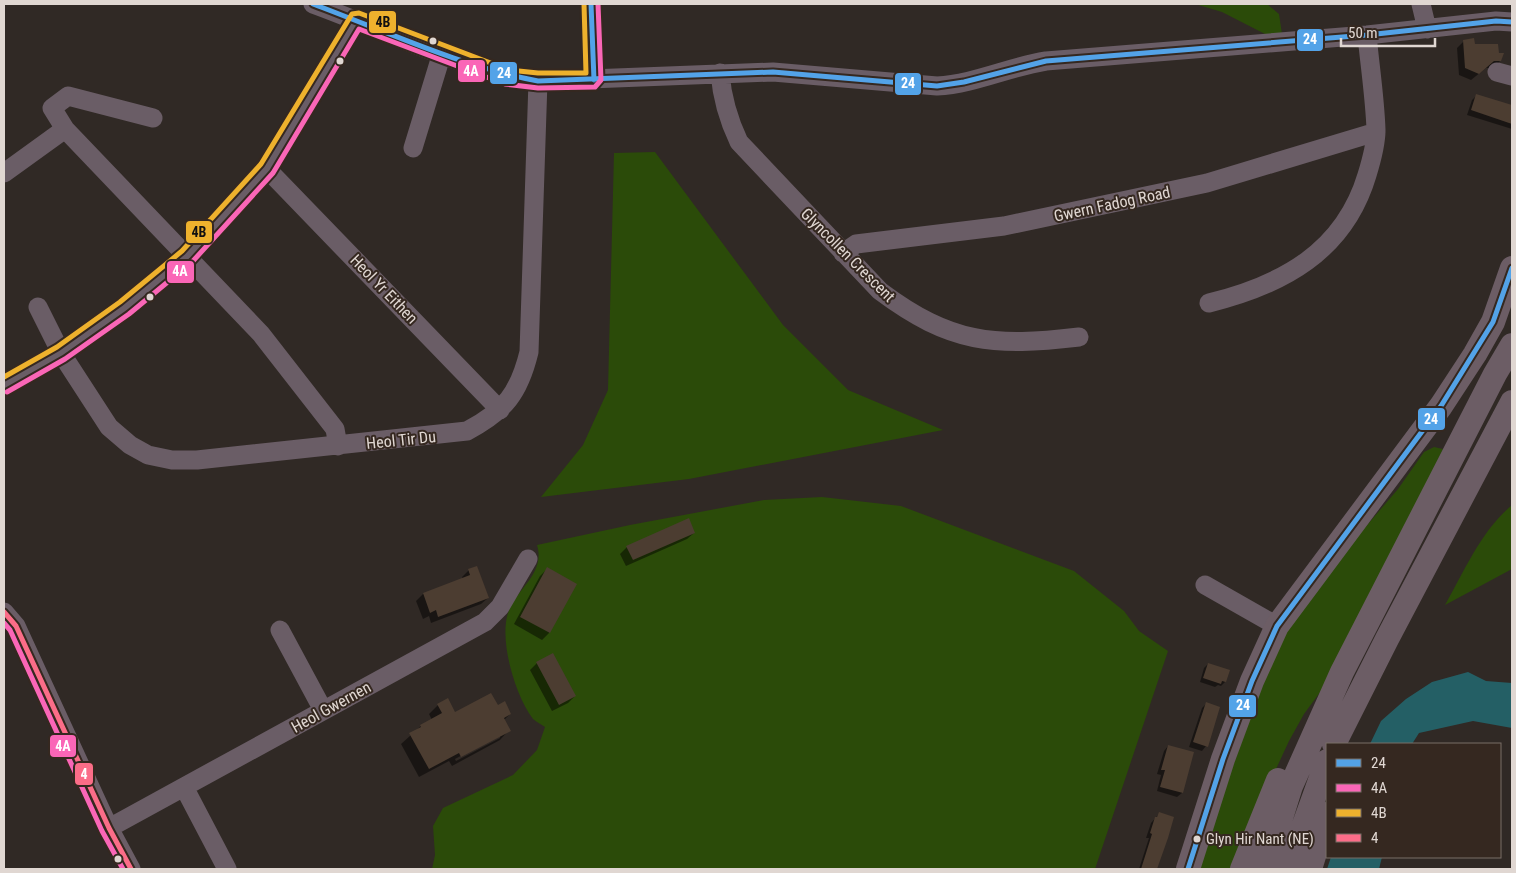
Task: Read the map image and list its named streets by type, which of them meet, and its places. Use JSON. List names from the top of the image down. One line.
{"streets":{"street":["Gwern Fadog Road","Glyncollen Crescent","Heol Yr Eithen","Heol Tir Du","Heol Gwernen"]},"crossings":[["Gwern Fadog Road","Glyncollen Crescent"],["Heol Yr Eithen","Heol Tir Du"]],"places":["Glyn Hir Nant (NE)"],"lines":["transit line 24","transit line 4A","transit line 4B","transit line 4"],"legend":["24","4A","4B","4"],"scale_bar":"50 m"}
